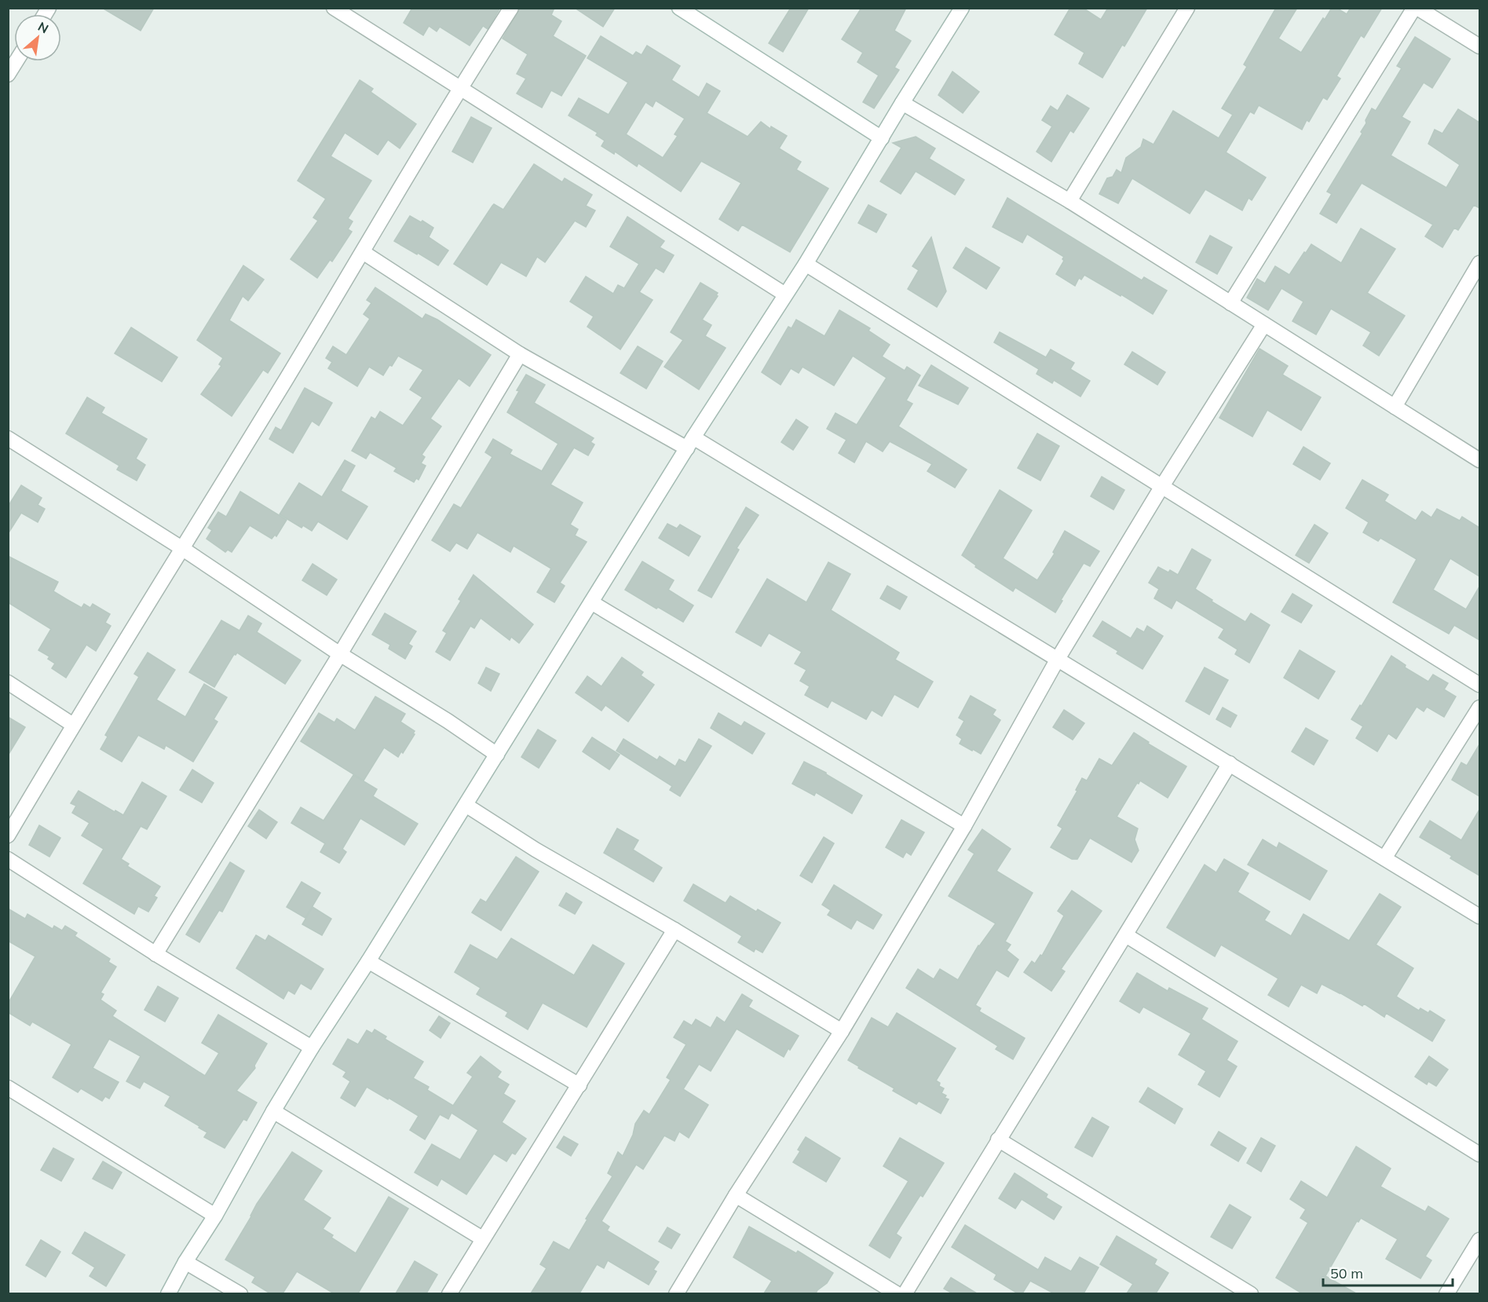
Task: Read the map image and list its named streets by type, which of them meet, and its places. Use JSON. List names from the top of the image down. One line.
{"scale_bar":"50 m","north":"top right"}
